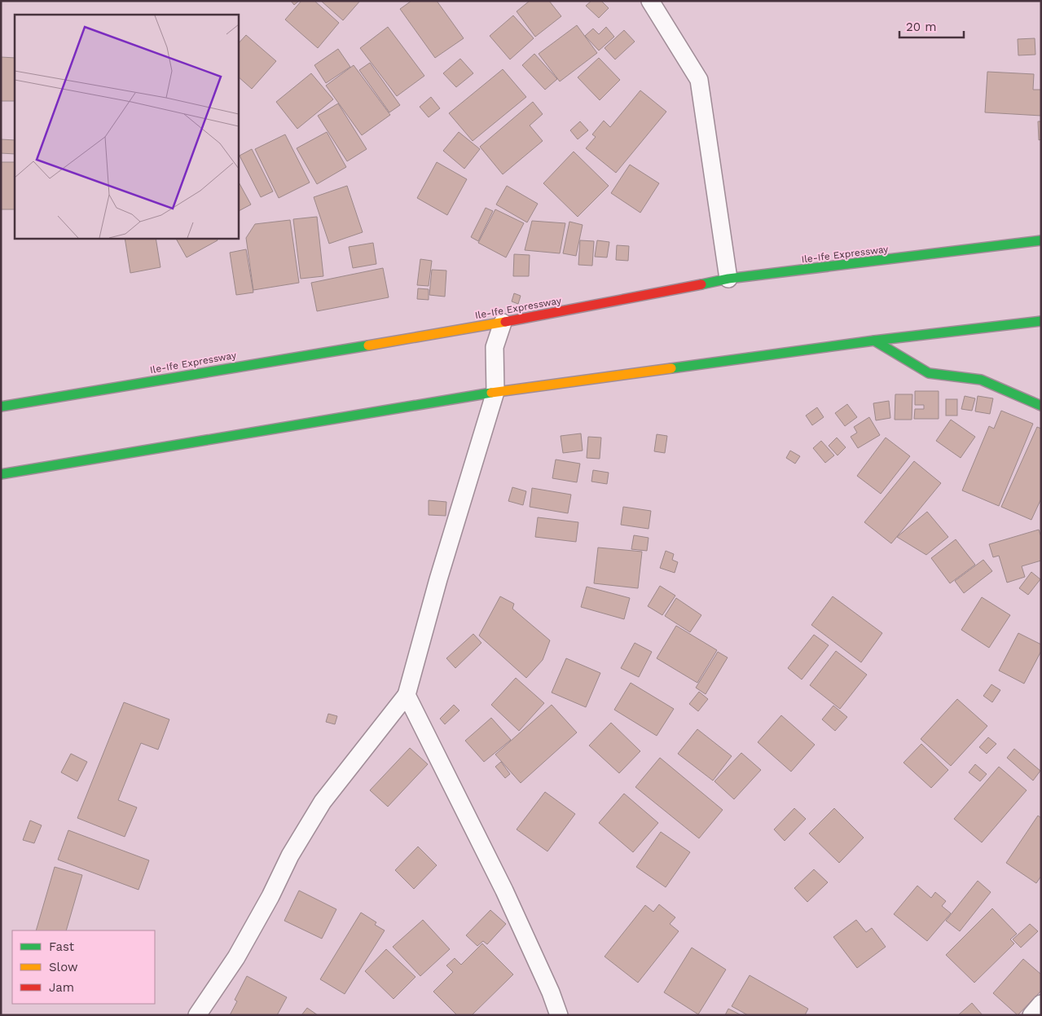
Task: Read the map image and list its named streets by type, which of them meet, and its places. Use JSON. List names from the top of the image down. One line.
{"streets":{"main road":["Ile-Ife Expressway"]},"legend":["Fast","Slow","Jam"],"scale_bar":"20 m"}
